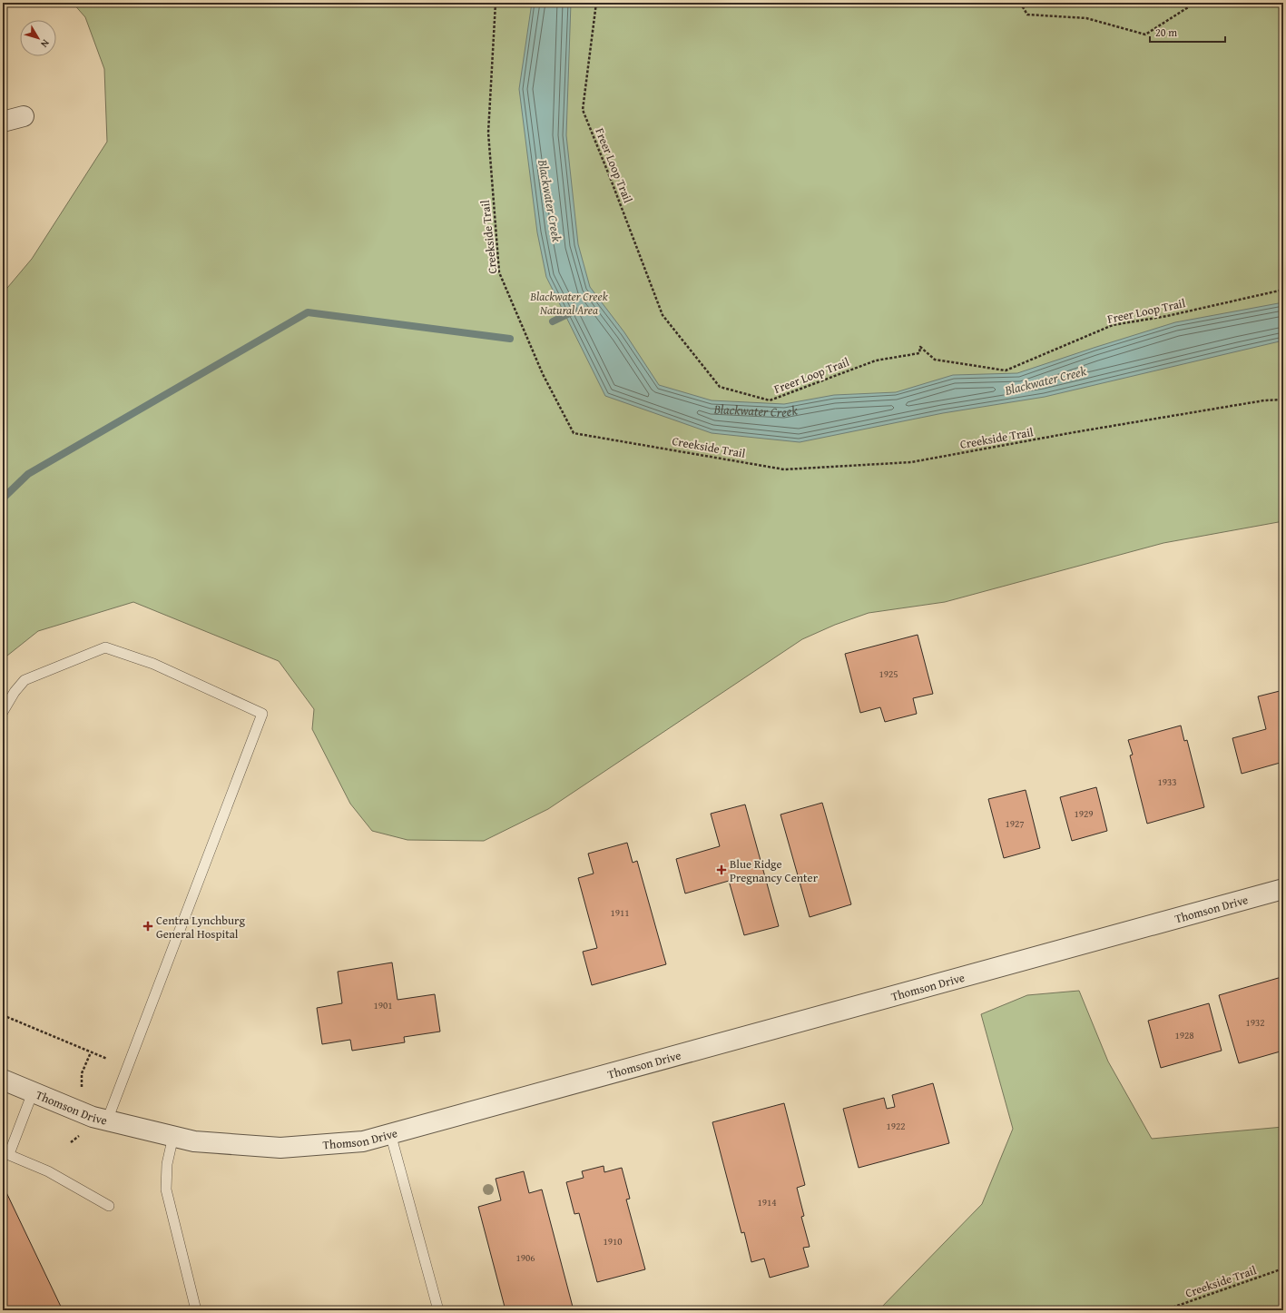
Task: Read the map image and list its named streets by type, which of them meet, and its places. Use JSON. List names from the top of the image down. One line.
{"streets":{"street":["Thomson Drive"],"path":["Freer Loop Trail","Creekside Trail"]},"water":["Blackwater Creek"],"parks":["Blackwater Creek Natural Area"],"places":{"health":["Blue Ridge Pregnancy Center","Centra Lynchburg General Hospital"]},"house_numbers":["1925","1933","1929","1927","1911","1901","1932","1928","1922","1914","1910","1906"],"scale_bar":"20 m","north":"bottom right"}
